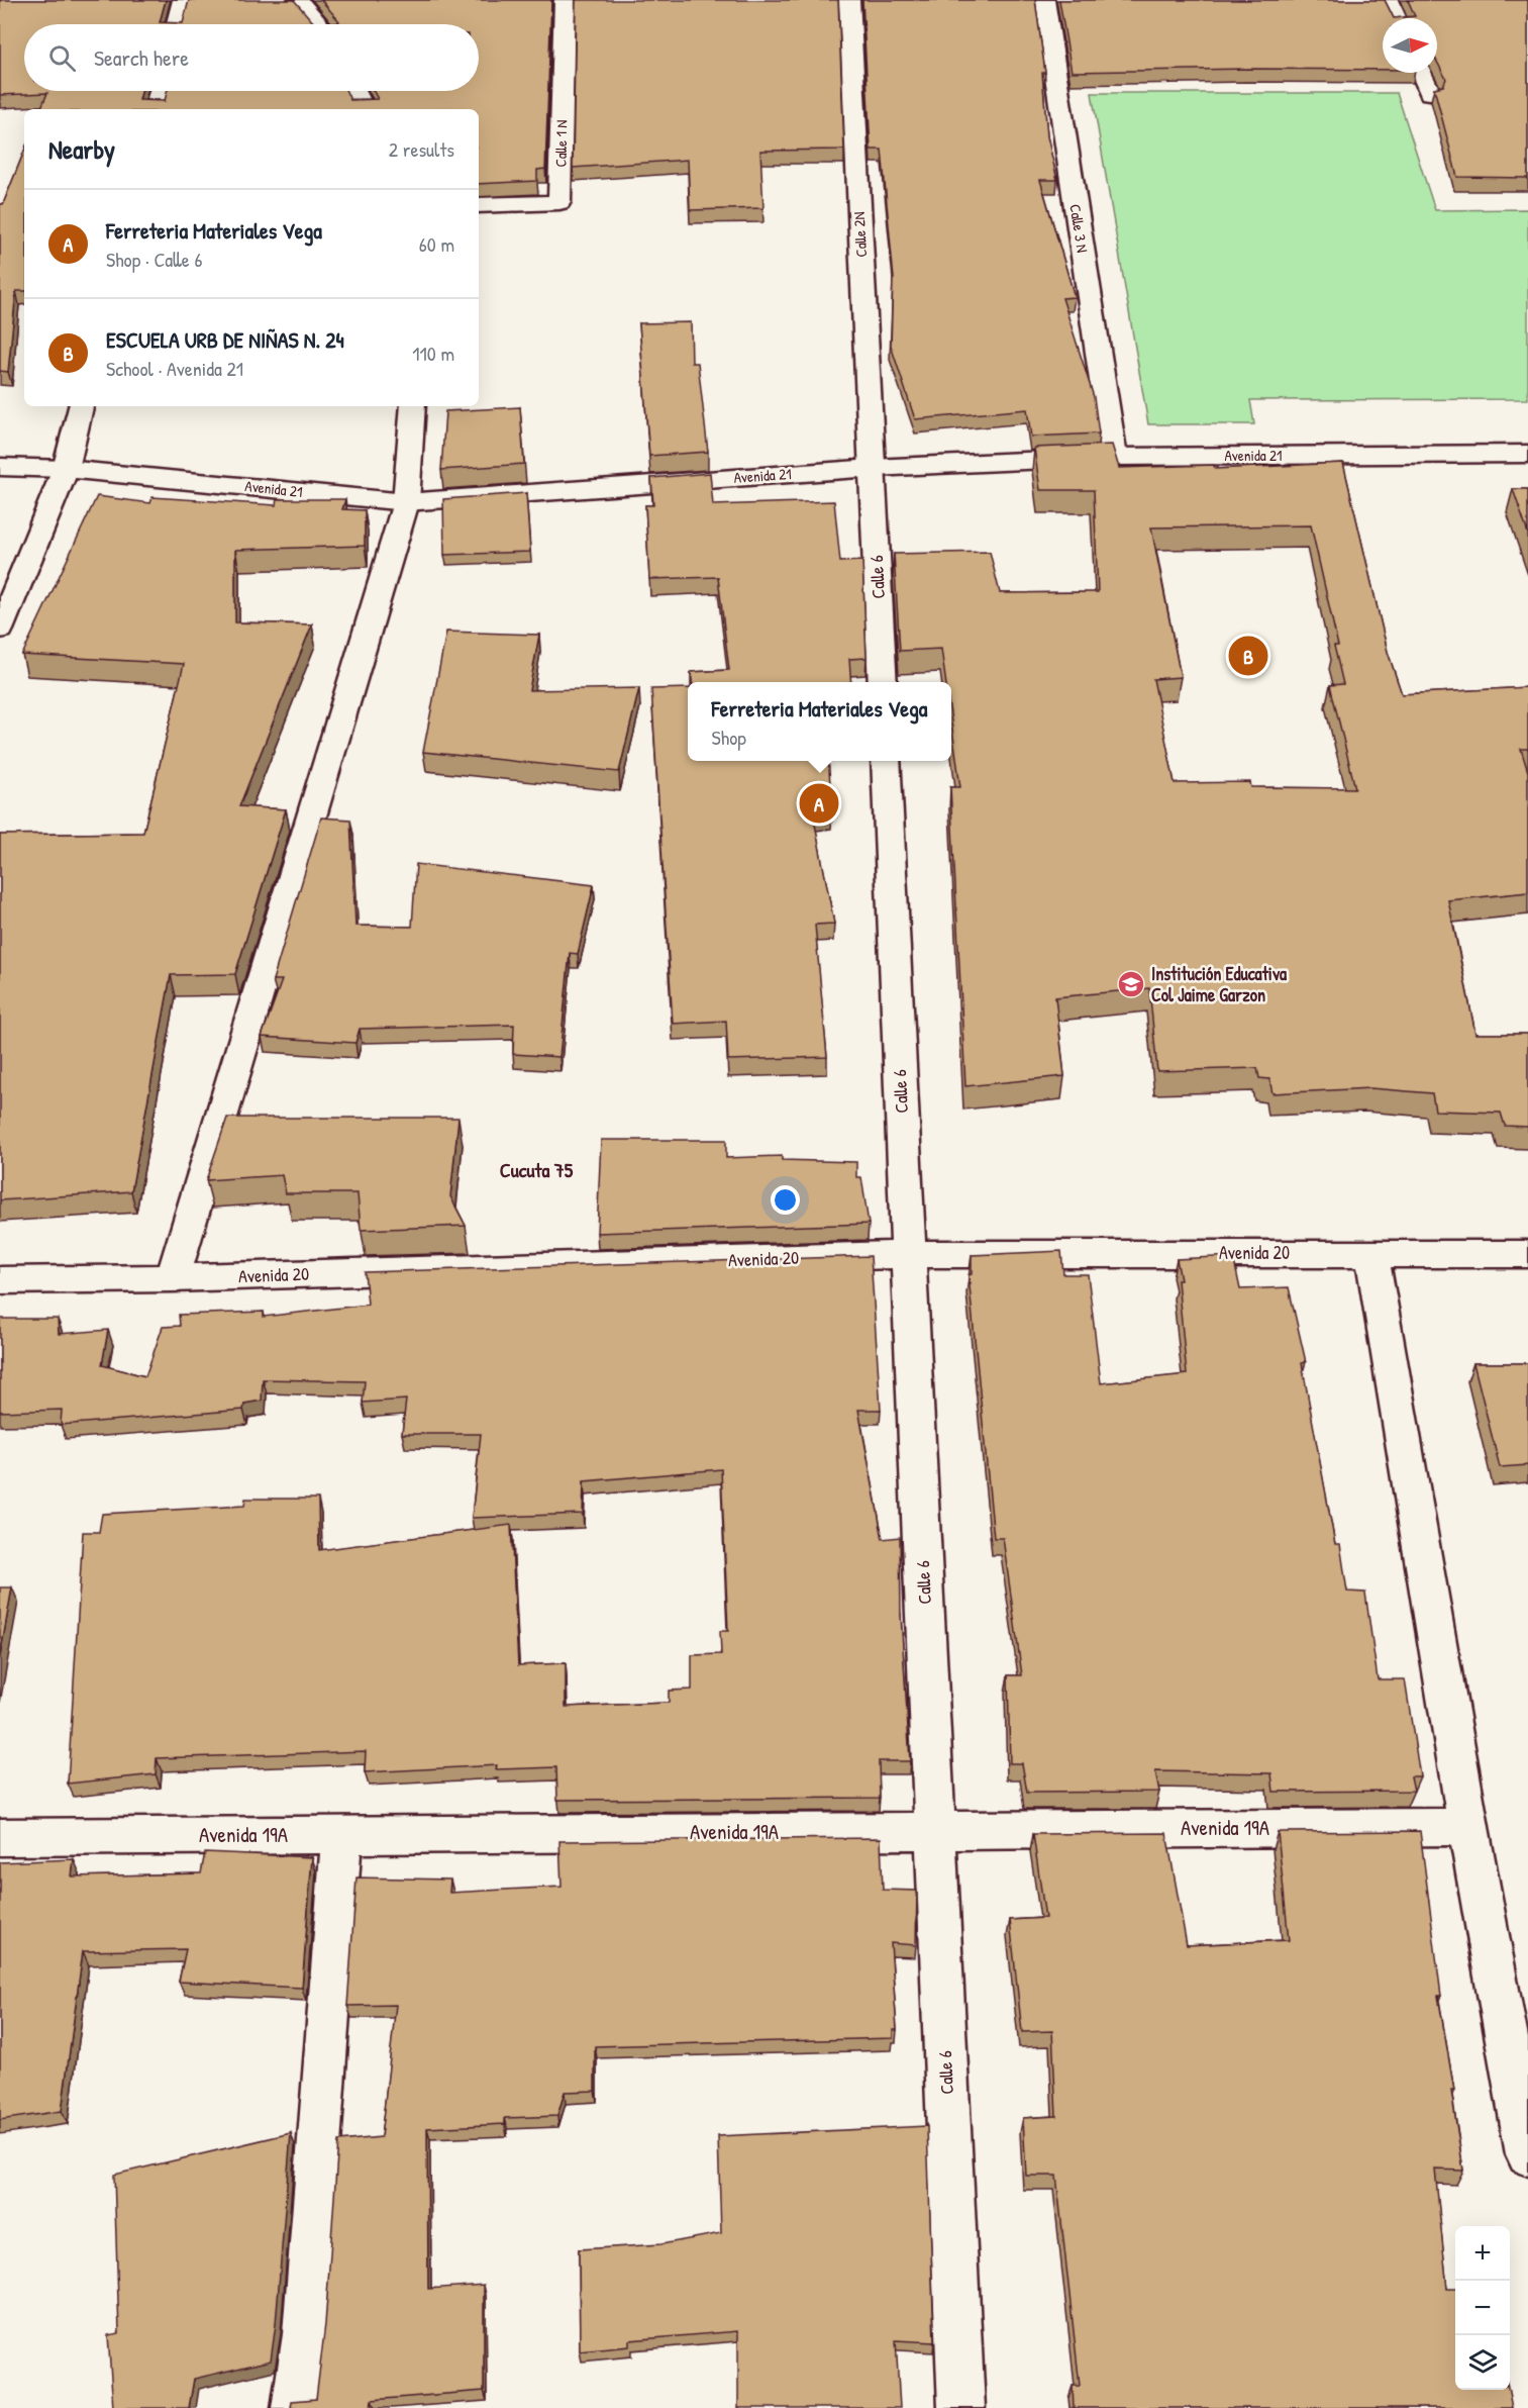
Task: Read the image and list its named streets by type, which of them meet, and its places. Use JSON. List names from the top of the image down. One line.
{"streets":{"street":["Calle 1 N","Calle 3 N","Calle 2N","Avenida 21","Calle 6","Avenida 20","Avenida 19A"]},"crossings":[["Calle 3 N","Avenida 21"],["Calle 2N","Avenida 21"],["Calle 2N","Calle 6"],["Avenida 21","Calle 6"],["Calle 6","Avenida 20"],["Calle 6","Avenida 19A"]],"districts":["Cucuta 75"],"places":{"school or university":["Institución Educativa Col Jaime Garzon"]},"north":"right","page":{"search":"Search here","heading":["Nearby","2 results"],"list":[{"mark":"A","name":"Ferreteria Materiales Vega","note":"Shop · Calle 6","value":"60 m"},{"mark":"B","name":"ESCUELA URB DE NIÑAS N. 24","note":"School · Avenida 21","value":"110 m"}],"pins":["B","A"],"popup":["Ferreteria Materiales Vega","Shop"],"map_buttons":["+","−"]}}
